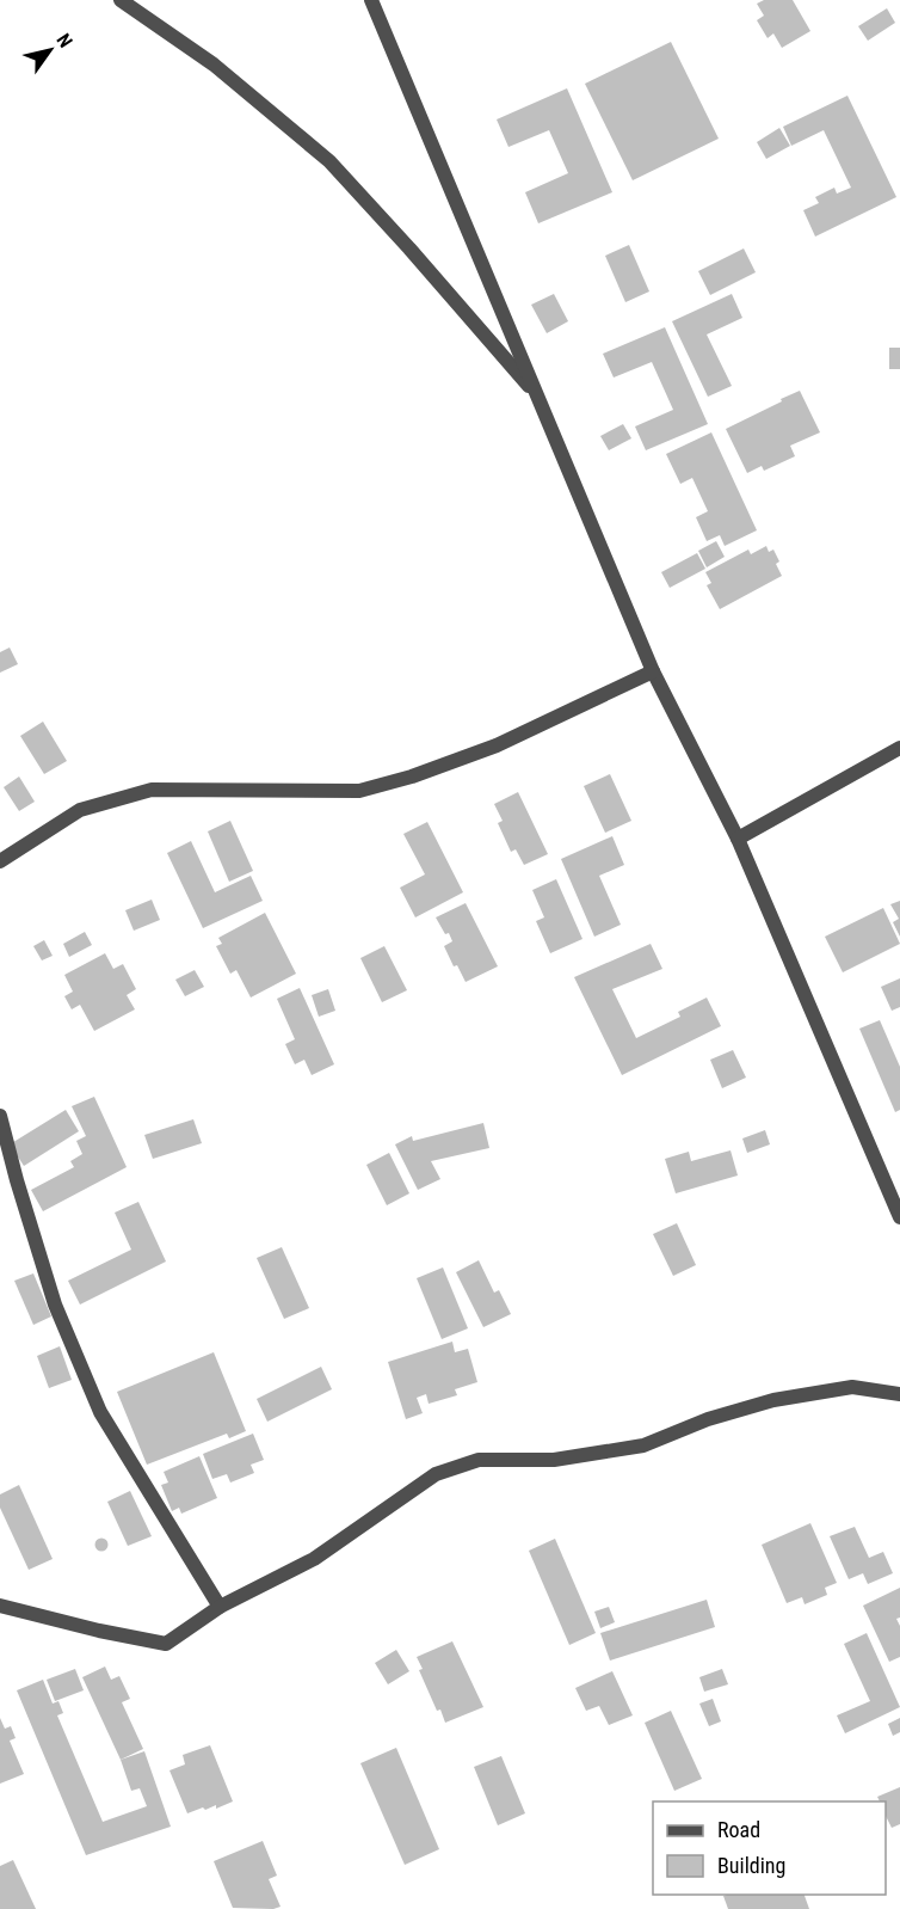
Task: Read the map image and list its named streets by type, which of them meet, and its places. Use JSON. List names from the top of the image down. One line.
{"legend":["Road","Building"],"north":"top right"}
